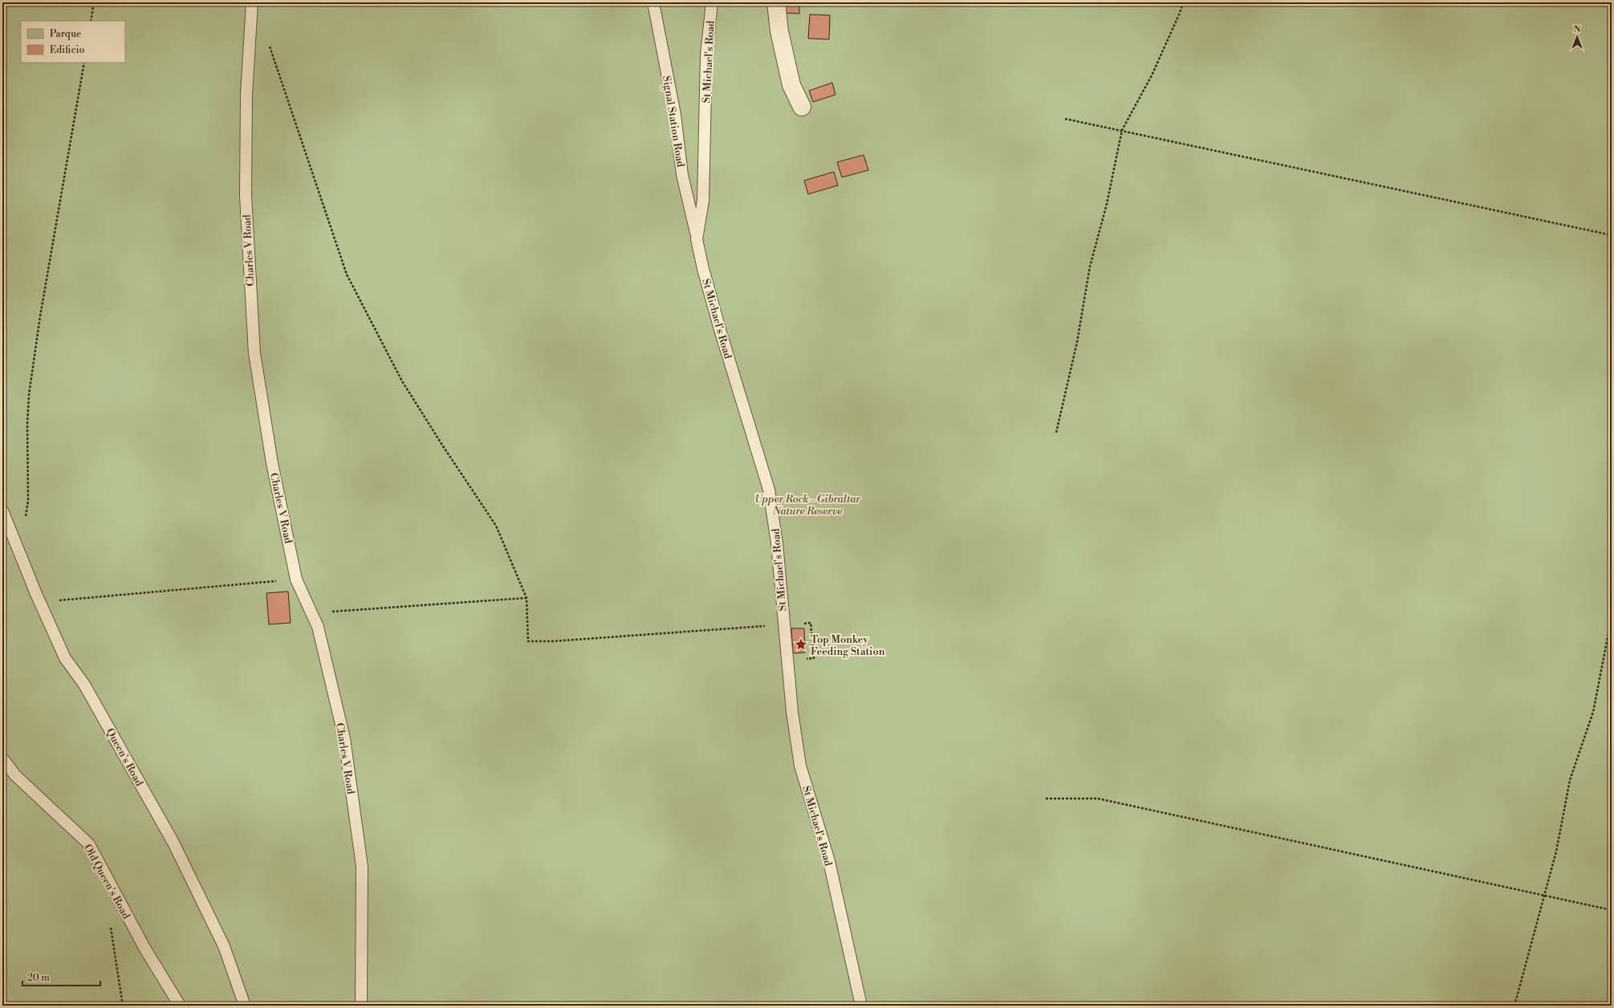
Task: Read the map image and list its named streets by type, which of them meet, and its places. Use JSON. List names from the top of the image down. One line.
{"streets":{"lane":["St Michael's Road","Signal Station Road","Charles V Road","Queen's Road","Old Queen's Road"]},"crossings":[["St Michael's Road","Signal Station Road"]],"parks":["Upper Rock - Gibraltar Nature Reserve"],"places":{"place":["Top Monkey Feeding Station"]},"legend":["Parque","Edificio"],"scale_bar":"20 m","north":"top"}
